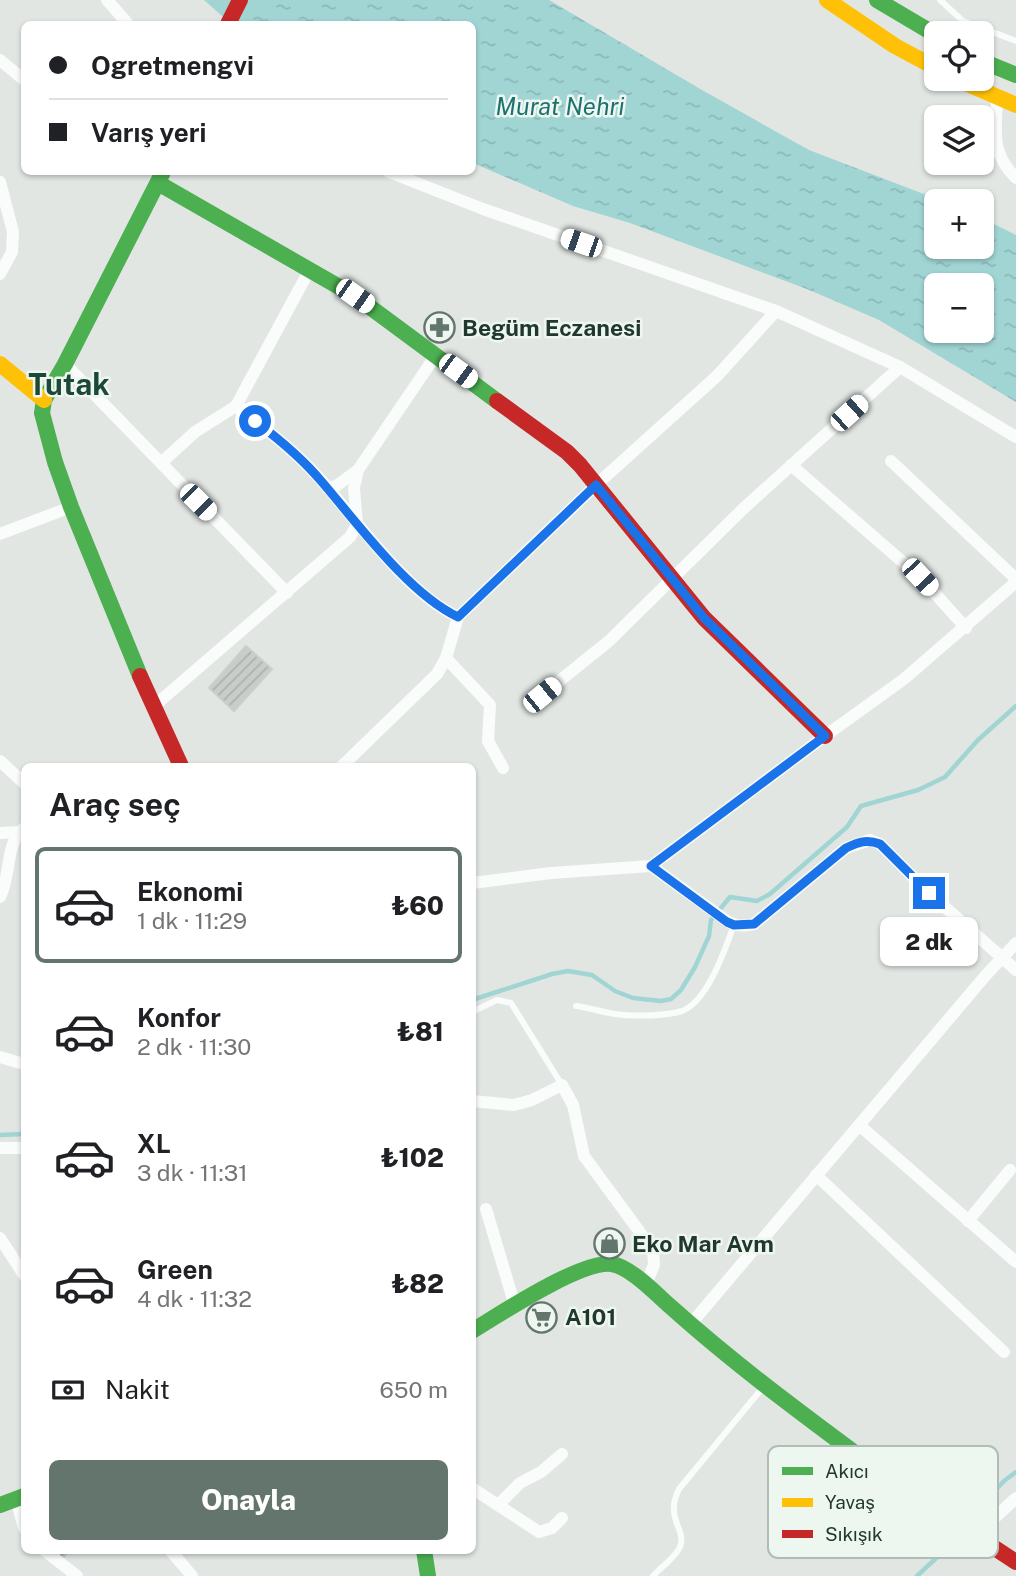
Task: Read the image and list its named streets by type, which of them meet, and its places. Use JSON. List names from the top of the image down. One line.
{"districts":["Tutak"],"water":["Murat Nehri"],"places":{"pharmacy":["Begüm Eczanesi"],"shop":["Eko Mar Avm"],"supermarket":["A101"]},"legend":["Akıcı","Yavaş","Sıkışık"],"page":{"map_buttons":["+","−"],"banner":["Ogretmengvi","Varış yeri"],"heading":"Araç seç","list":[{"name":"Ekonomi","note":"1 dk · 11:29","value":"₺60"},{"name":"Konfor","note":"2 dk · 11:30","value":"₺81"},{"name":"XL","note":"3 dk · 11:31","value":"₺102"},{"name":"Green","note":"4 dk · 11:32","value":"₺82"}],"bubble":"2 dk","pay":["Nakit","650 m"],"buttons":"Onayla"}}
